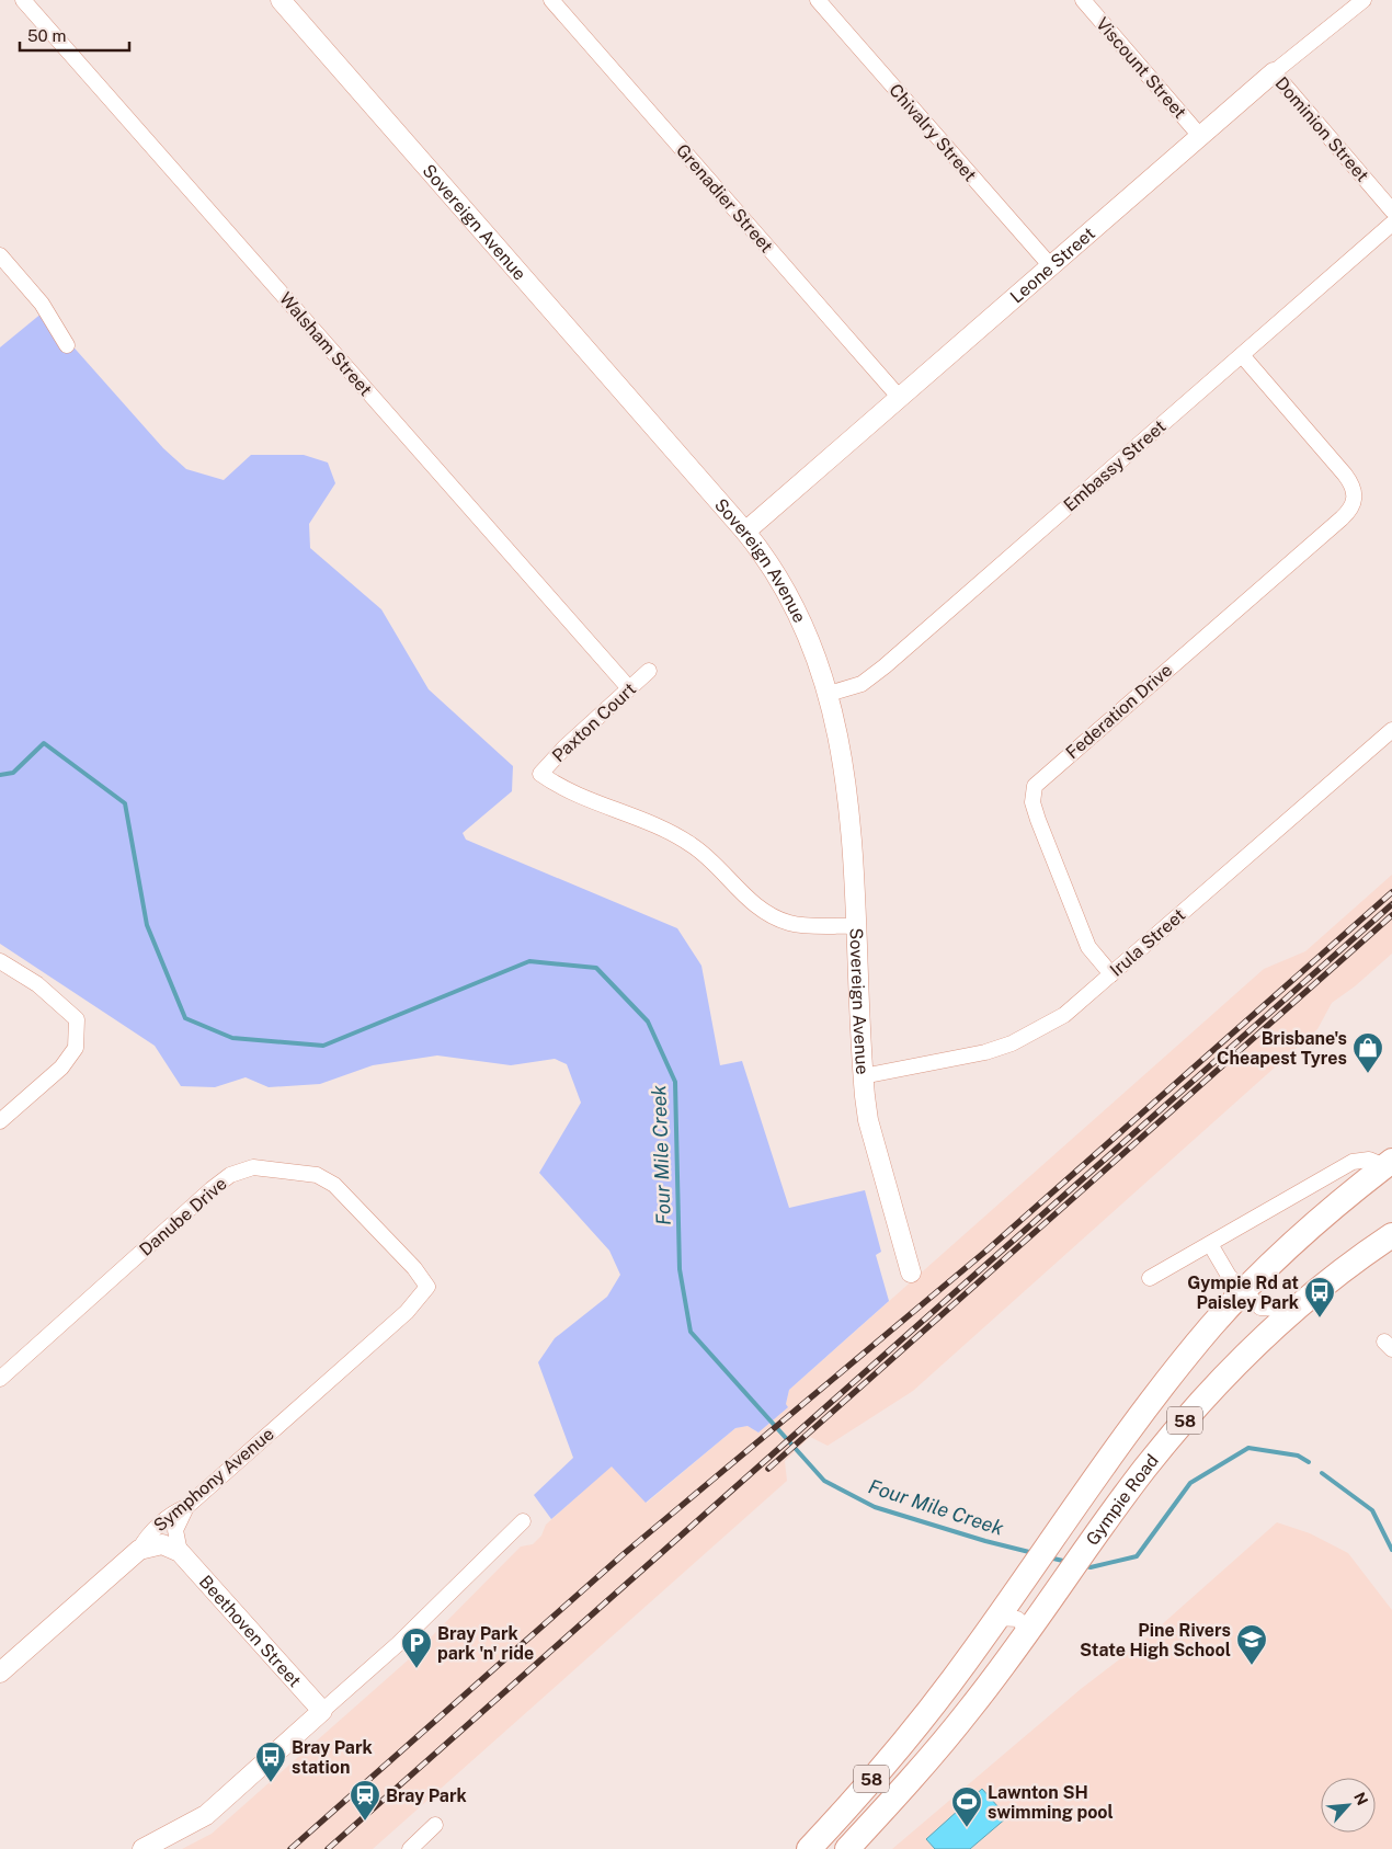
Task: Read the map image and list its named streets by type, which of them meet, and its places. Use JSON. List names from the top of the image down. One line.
{"streets":{"highway":["58","Gympie Road"],"street":["Viscount Street","Dominion Street","Chivalry Street","Grenadier Street","Sovereign Avenue","Leone Street","Walsham Street","Embassy Street","Federation Drive","Paxton Court","Irula Street","Danube Drive","Symphony Avenue","Beethoven Street"]},"crossings":[["Viscount Street","Leone Street"],["Dominion Street","Leone Street"],["Chivalry Street","Leone Street"],["Grenadier Street","Leone Street"],["Sovereign Avenue","Leone Street"],["Sovereign Avenue","Embassy Street"],["Sovereign Avenue","Paxton Court"],["Sovereign Avenue","Irula Street"],["Walsham Street","Paxton Court"],["Embassy Street","Federation Drive"],["Federation Drive","Irula Street"],["Danube Drive","Symphony Avenue"]],"water":["Four Mile Creek"],"places":{"shop":["Brisbane's Cheapest Tyres"],"bus stop":["Gympie Rd at Paisley Park","Bray Park station"],"school or university":["Pine Rivers State High School"],"parking":["Bray Park park 'n' ride"],"station":["Bray Park"],"sports":["Lawnton SH swimming pool"]},"scale_bar":"50 m","north":"top right"}
